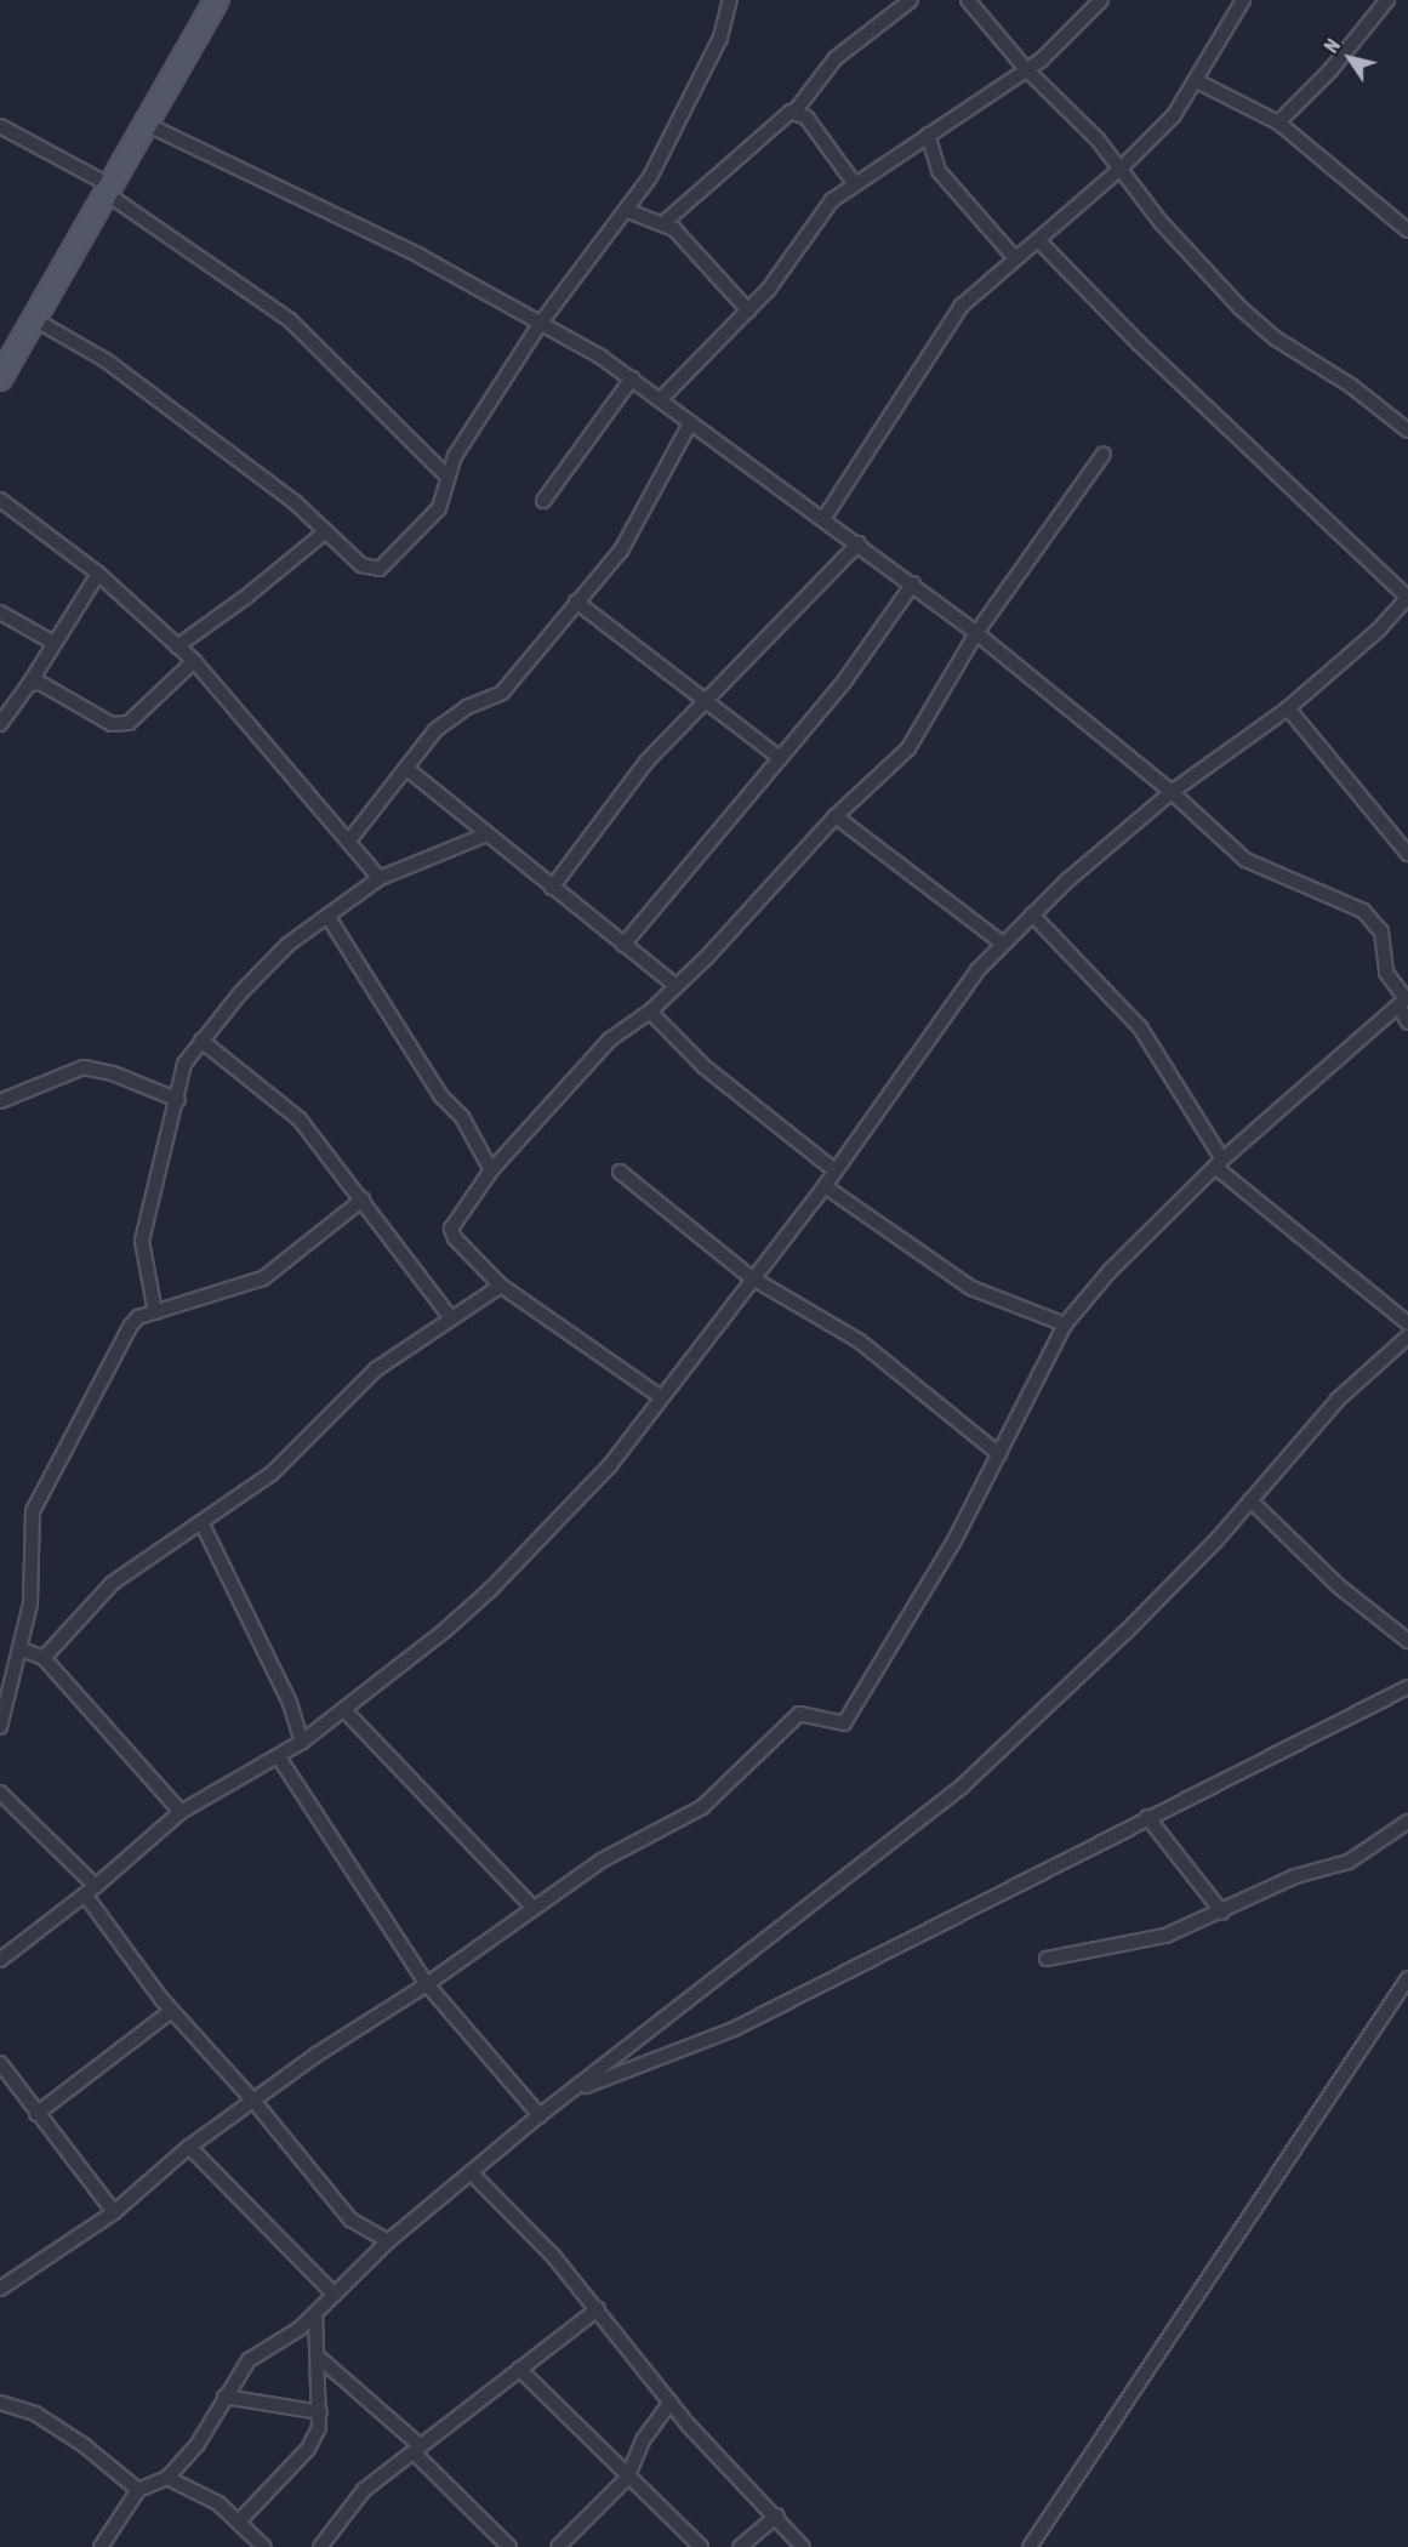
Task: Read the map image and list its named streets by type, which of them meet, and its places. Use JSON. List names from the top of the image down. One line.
{"north":"top left"}
